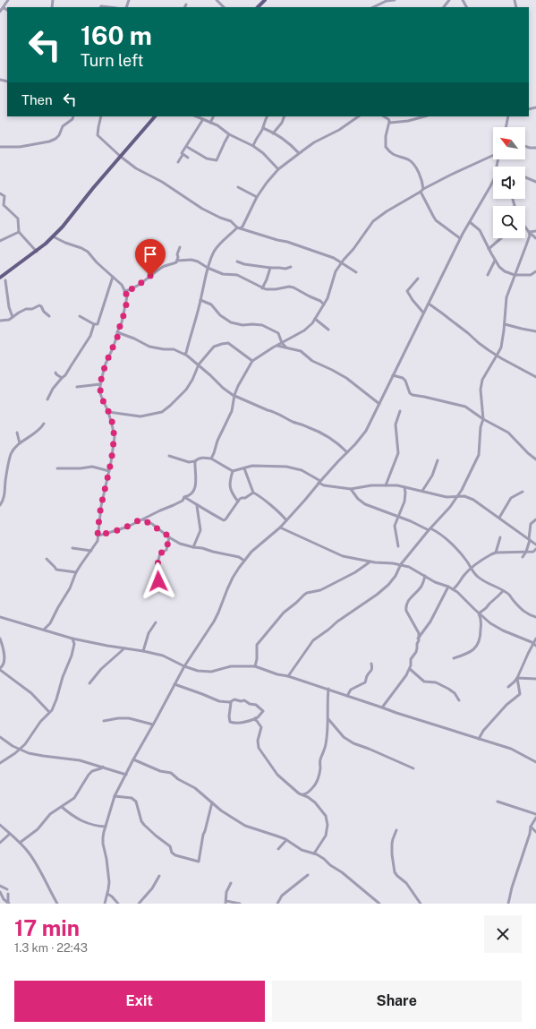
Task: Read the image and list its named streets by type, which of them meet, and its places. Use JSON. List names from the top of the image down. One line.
{"north":"top left","page":{"turn":["160 m","Turn left"],"then":"Then","heading":["17 min","1.3 km · 22:43"],"buttons":["Exit","Share"]}}
